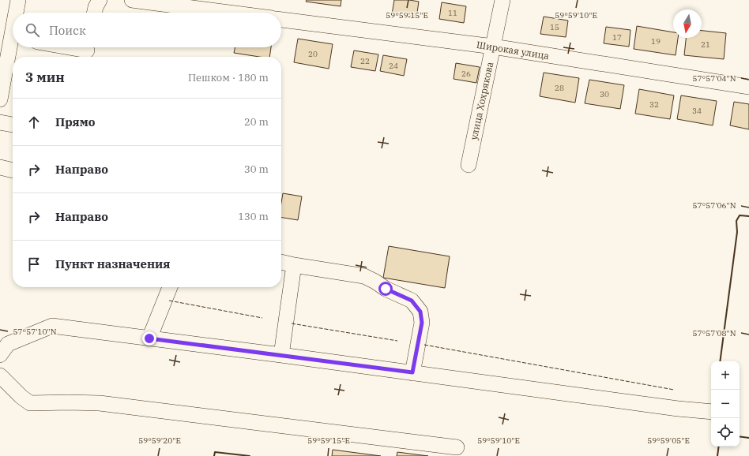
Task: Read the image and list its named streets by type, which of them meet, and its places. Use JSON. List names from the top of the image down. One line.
{"streets":{"street":["Широкая улица","улица Хохрякова"]},"crossings":[["Широкая улица","улица Хохрякова"]],"house_numbers":["11","15","17","19","21","20","22","24","26","28","30","32","34"],"north":"bottom","page":{"search":"Поиск","heading":["3 мин","Пешком · 180 m"],"list":[["Прямо","20 m"],["Направо","30 m"],["Направо","130 m"],"Пункт назначения"],"map_buttons":["+","−"]},"coordinates":["59°59'15\"E","59°59'10\"E","57°57'04\"N","57°57'06\"N","57°57'10\"N","57°57'08\"N","59°59'20\"E","59°59'05\"E"]}
